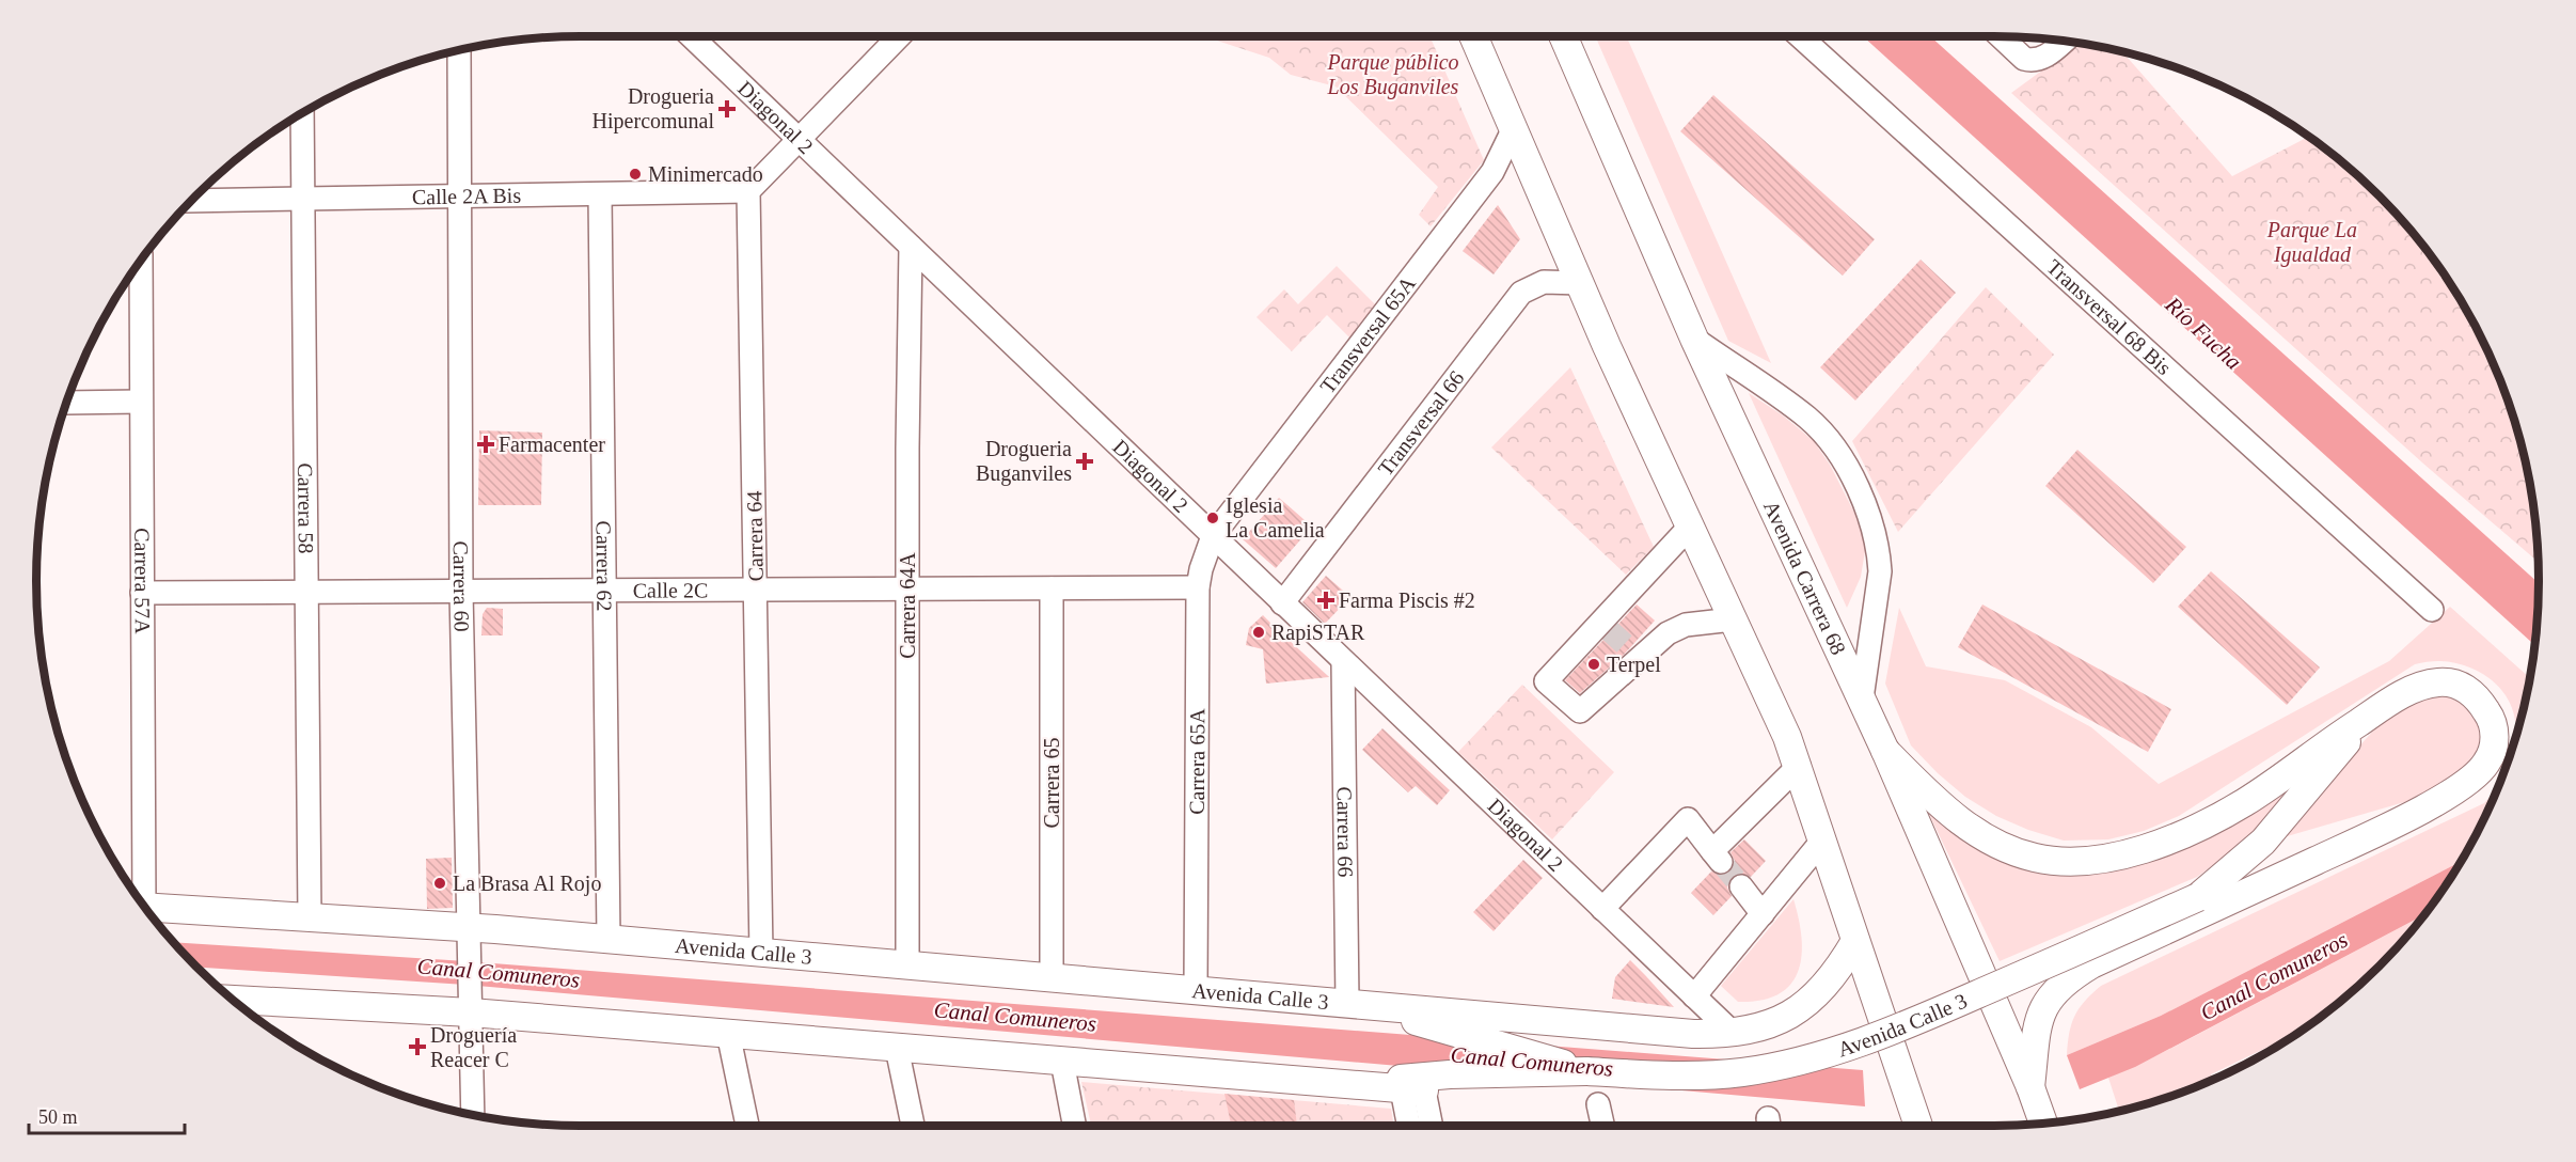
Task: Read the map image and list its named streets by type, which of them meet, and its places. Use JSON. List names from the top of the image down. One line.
{"streets":{"main road":["Avenida Carrera 68","Avenida Calle 3"],"street":["Diagonal 2","Calle 2A Bis","Transversal 68 Bis","Transversal 65A","Transversal 66","Carrera 58","Carrera 64","Carrera 62","Carrera 57A","Carrera 60","Calle 2C","Carrera 64A","Carrera 65A","Carrera 65","Carrera 66"]},"crossings":[["Diagonal 2","Transversal 65A"],["Diagonal 2","Transversal 66"],["Diagonal 2","Carrera 64A"],["Diagonal 2","Carrera 65A"],["Diagonal 2","Carrera 66"],["Diagonal 2","Avenida Calle 3"],["Calle 2A Bis","Carrera 58"],["Calle 2A Bis","Carrera 64"],["Calle 2A Bis","Carrera 62"],["Calle 2A Bis","Carrera 60"],["Transversal 65A","Carrera 65A"],["Carrera 58","Calle 2C"],["Carrera 58","Avenida Calle 3"],["Carrera 64","Calle 2C"],["Carrera 64","Avenida Calle 3"],["Carrera 62","Calle 2C"],["Carrera 62","Avenida Calle 3"],["Avenida Carrera 68","Avenida Calle 3"],["Carrera 57A","Calle 2C"],["Carrera 60","Calle 2C"],["Carrera 60","Avenida Calle 3"],["Calle 2C","Carrera 64A"],["Calle 2C","Carrera 65A"],["Calle 2C","Carrera 65"],["Carrera 64A","Avenida Calle 3"],["Carrera 65A","Avenida Calle 3"],["Carrera 65","Avenida Calle 3"],["Carrera 66","Avenida Calle 3"]],"water":["Río Fucha","Canal Comuneros"],"parks":["Parque público Los Buganviles","Parque La Igualdad"],"places":{"health":["Drogueria Hipercomunal","Farmacenter","Drogueria Buganviles","Farma Piscis #2","Droguería Reacer C"],"other":["Minimercado","Iglesia La Camelia","RapiSTAR","Terpel","La Brasa Al Rojo"]},"scale_bar":"50 m"}
